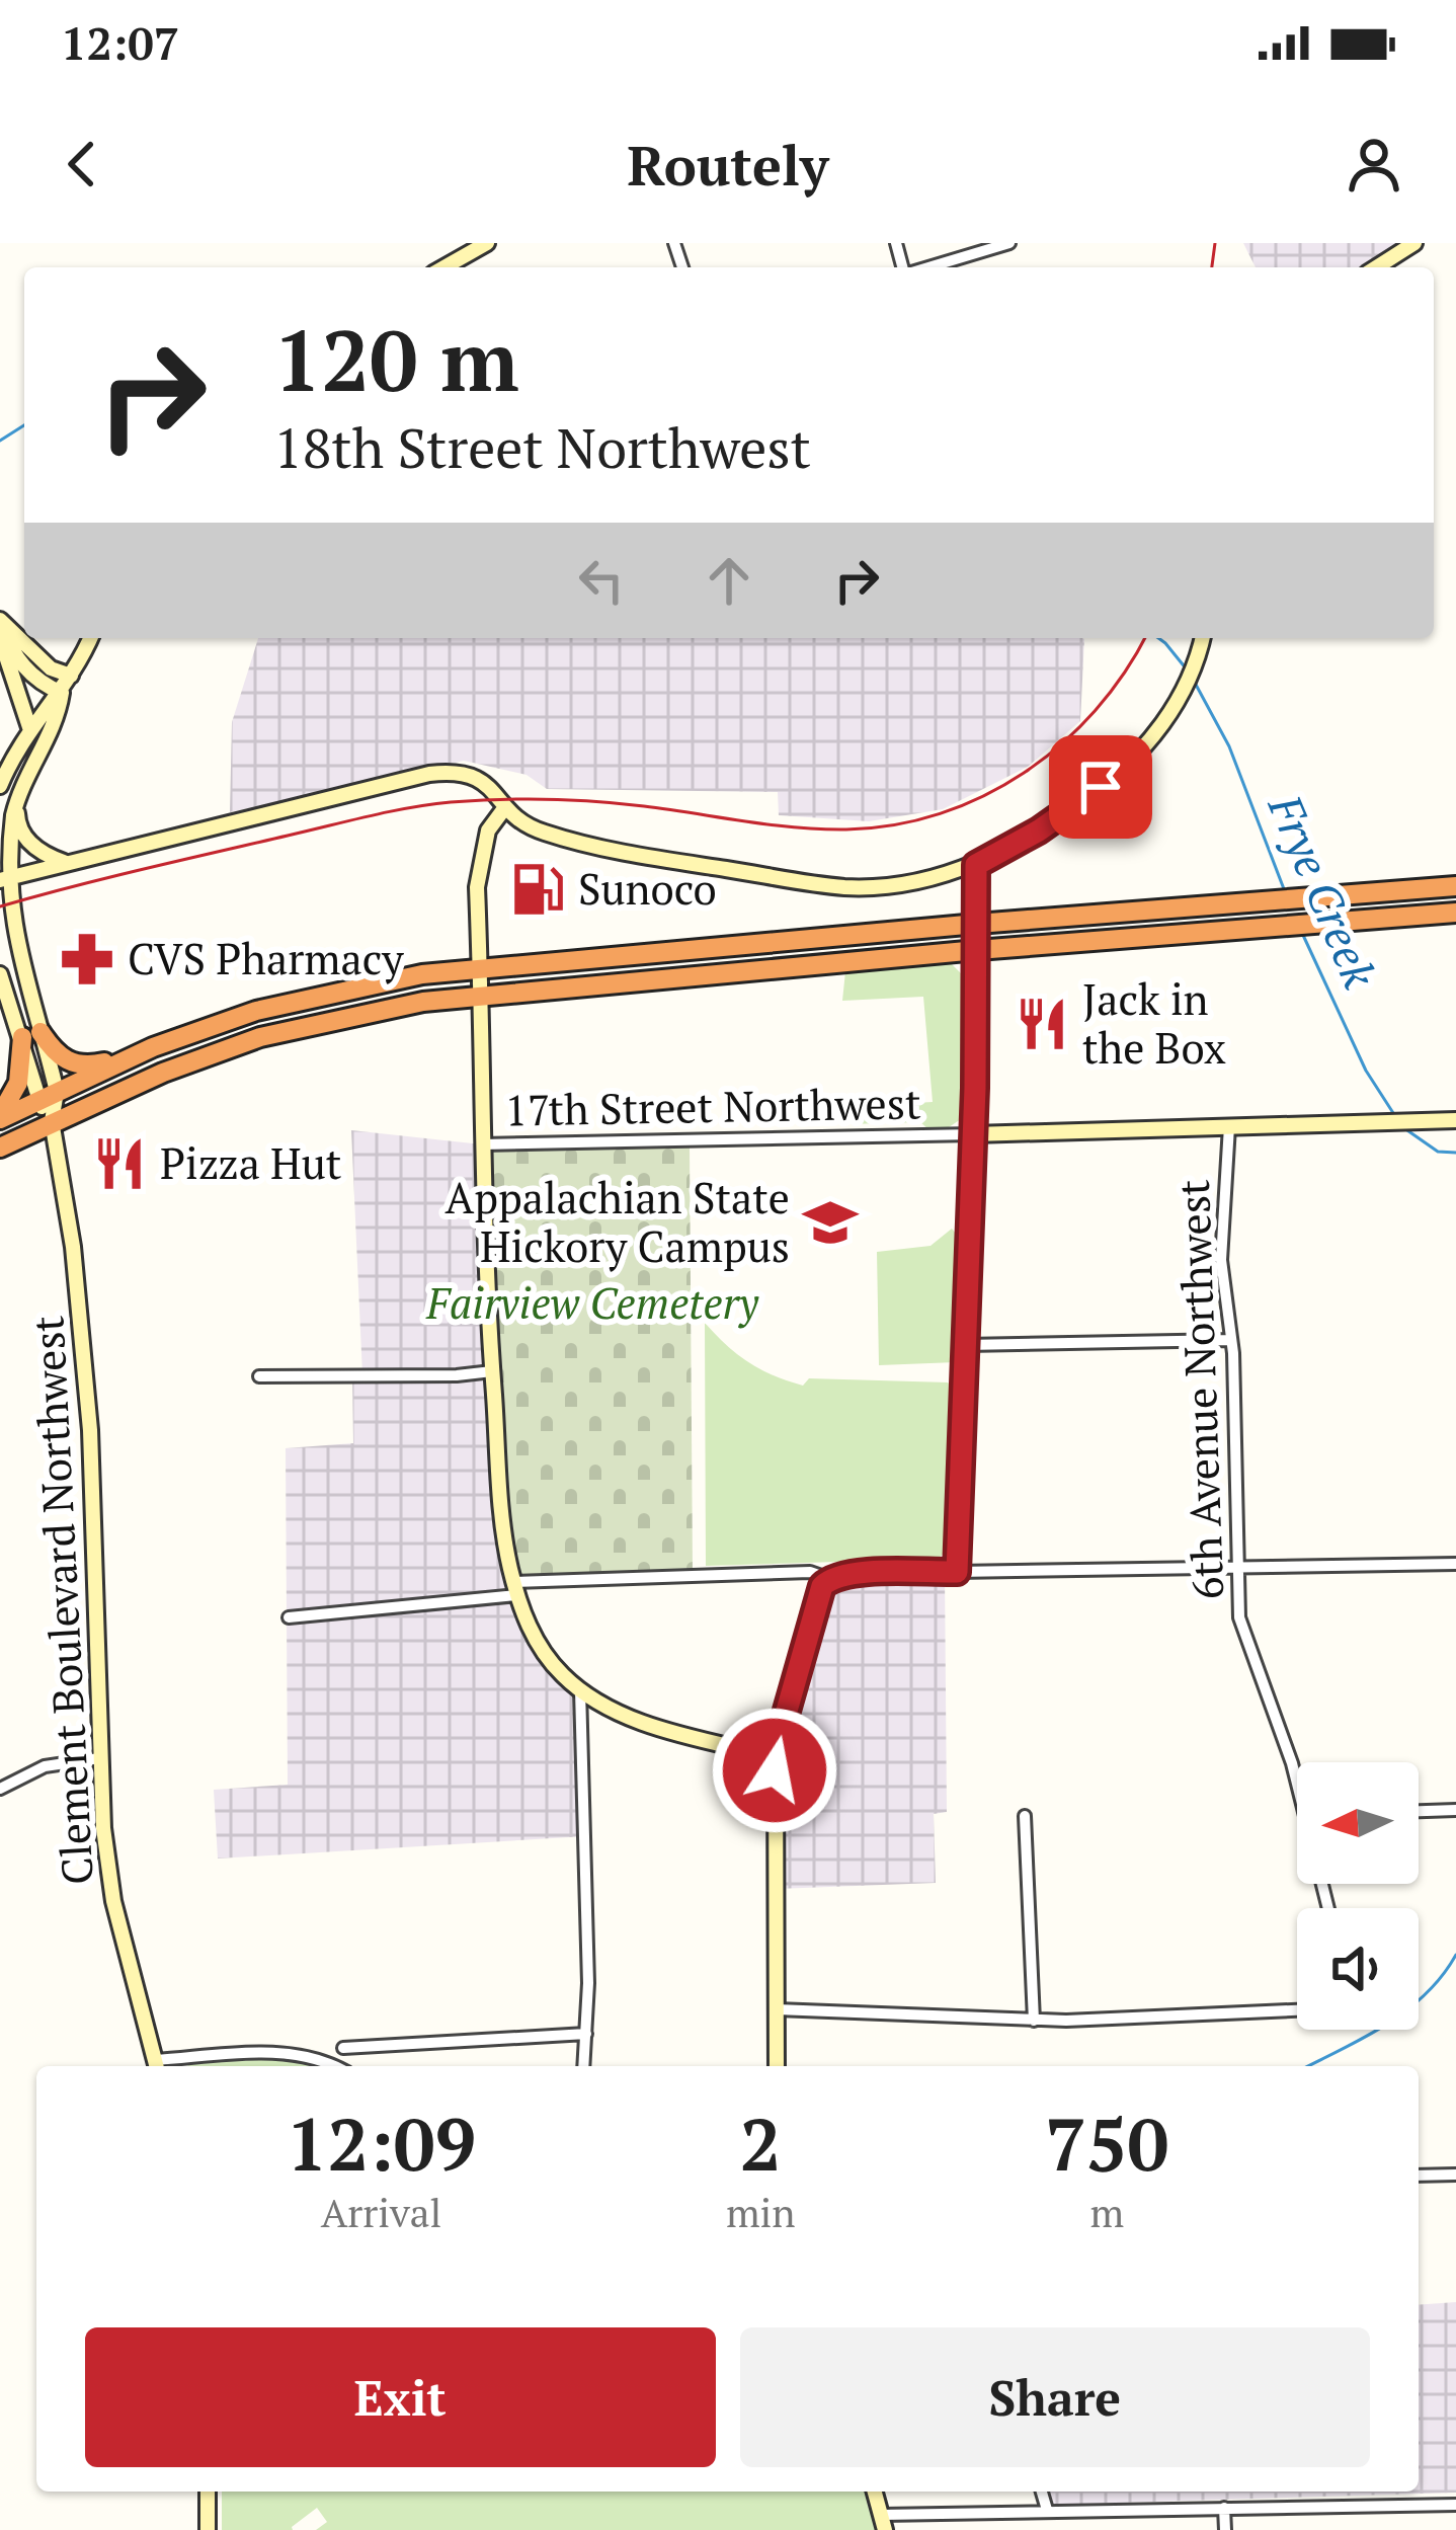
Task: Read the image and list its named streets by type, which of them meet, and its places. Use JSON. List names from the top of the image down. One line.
{"streets":{"street":["17th Street Northwest","6th Avenue Northwest","Clement Boulevard Northwest"]},"crossings":[["17th Street Northwest","6th Avenue Northwest"]],"water":["Frye Creek"],"parks":["Fairview Cemetery"],"places":{"fuel station":["Sunoco"],"pharmacy":["CVS Pharmacy"],"restaurant":["Jack in the Box","Pizza Hut"],"school or university":["Appalachian State Hickory Campus"]},"north":"left","page":{"status":"12:07","header":"Routely","turn":["120 m","18th Street Northwest"],"eta":["12:09","Arrival","2","min","750","m"],"buttons":["Exit","Share"]}}
